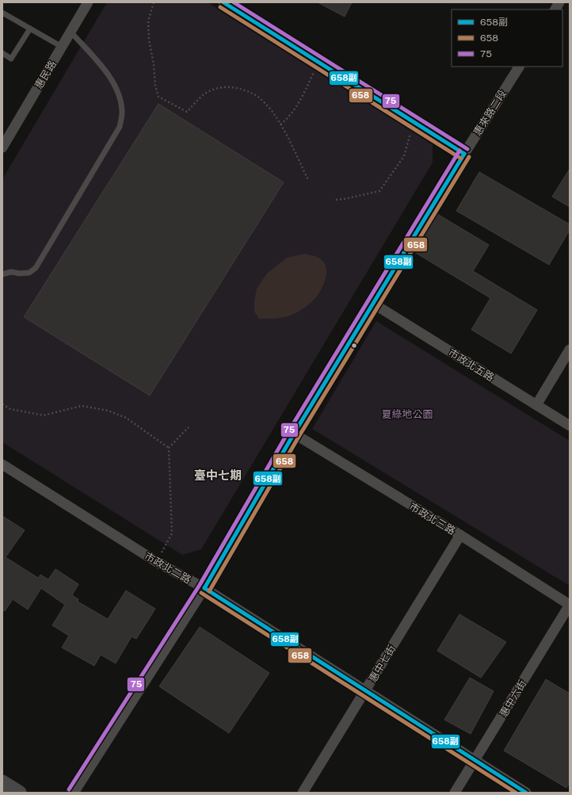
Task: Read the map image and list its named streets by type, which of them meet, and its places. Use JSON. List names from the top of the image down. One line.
{"streets":{"street":["惠民路","惠來路二段","市政北五路","市政北三路","市政北二路","惠中七街","惠中六街"]},"crossings":[["惠來路二段","市政北五路"],["惠來路二段","市政北三路"],["惠來路二段","市政北二路"],["市政北三路","惠中七街"],["市政北三路","惠中六街"],["市政北二路","惠中七街"],["市政北二路","惠中六街"]],"districts":["臺中七期"],"parks":["夏綠地公園"],"lines":["transit line 658副","transit line 75","transit line 658"],"legend":["658副","658","75"]}
